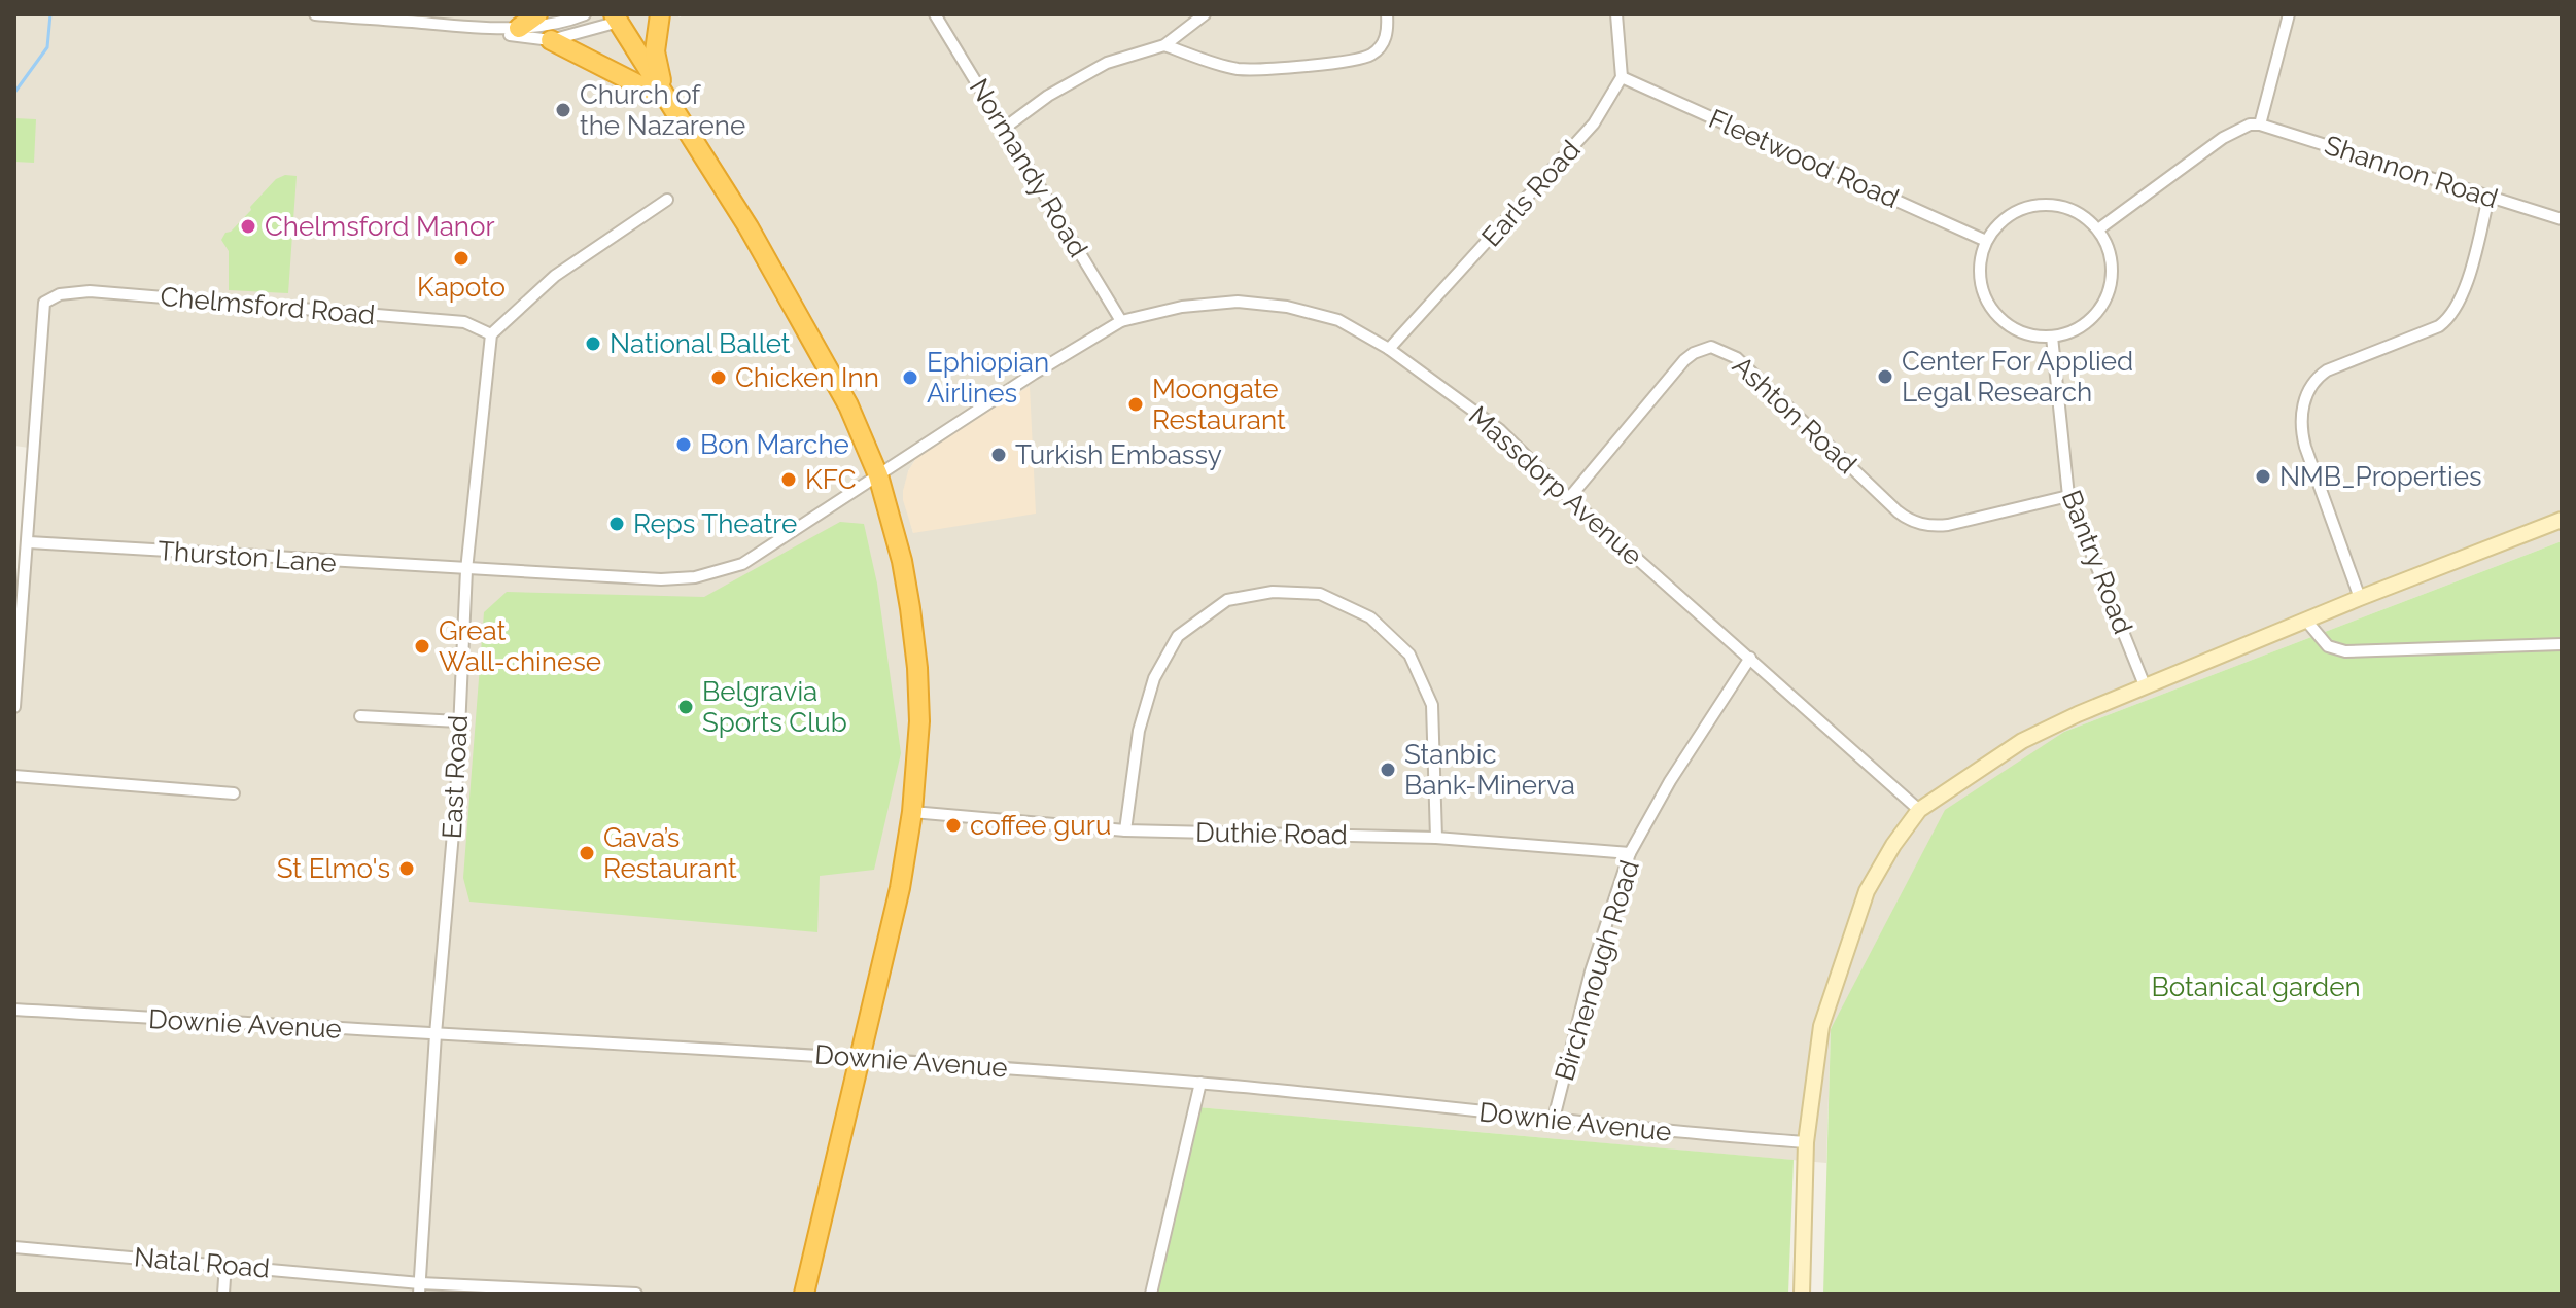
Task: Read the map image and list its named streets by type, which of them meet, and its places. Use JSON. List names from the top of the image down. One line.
{"streets":{"street":["Fleetwood Road","Normandy Road","Shannon Road","Earls Road","Chelmsford Road","Ashton Road","Massdorp Avenue","Thurston Lane","Bantry Road","East Road","Duthie Road","Birchenough Road","Downie Avenue","Natal Road"]},"crossings":[["Fleetwood Road","Earls Road"],["Fleetwood Road","Bantry Road"],["Normandy Road","Massdorp Avenue"],["Earls Road","Massdorp Avenue"],["Chelmsford Road","Thurston Lane"],["Chelmsford Road","East Road"],["Ashton Road","Massdorp Avenue"],["Ashton Road","Bantry Road"],["Massdorp Avenue","Thurston Lane"],["Massdorp Avenue","Birchenough Road"],["Thurston Lane","East Road"],["East Road","Downie Avenue"],["East Road","Natal Road"],["Duthie Road","Birchenough Road"],["Birchenough Road","Downie Avenue"]],"parks":["Botanical garden"],"places":["Church of the Nazarene","Chelmsford Manor","Kapoto","National Ballet","Center For Applied Legal Research","Chicken Inn","Ephiopian Airlines","Moongate Restaurant","Bon Marche","Turkish Embassy","NMB_Properties","KFC","Reps Theatre","Great Wall-chinese","Belgravia Sports Club","Stanbic Bank-Minerva","coffee guru","Gava’s Restaurant","St Elmo's"]}
